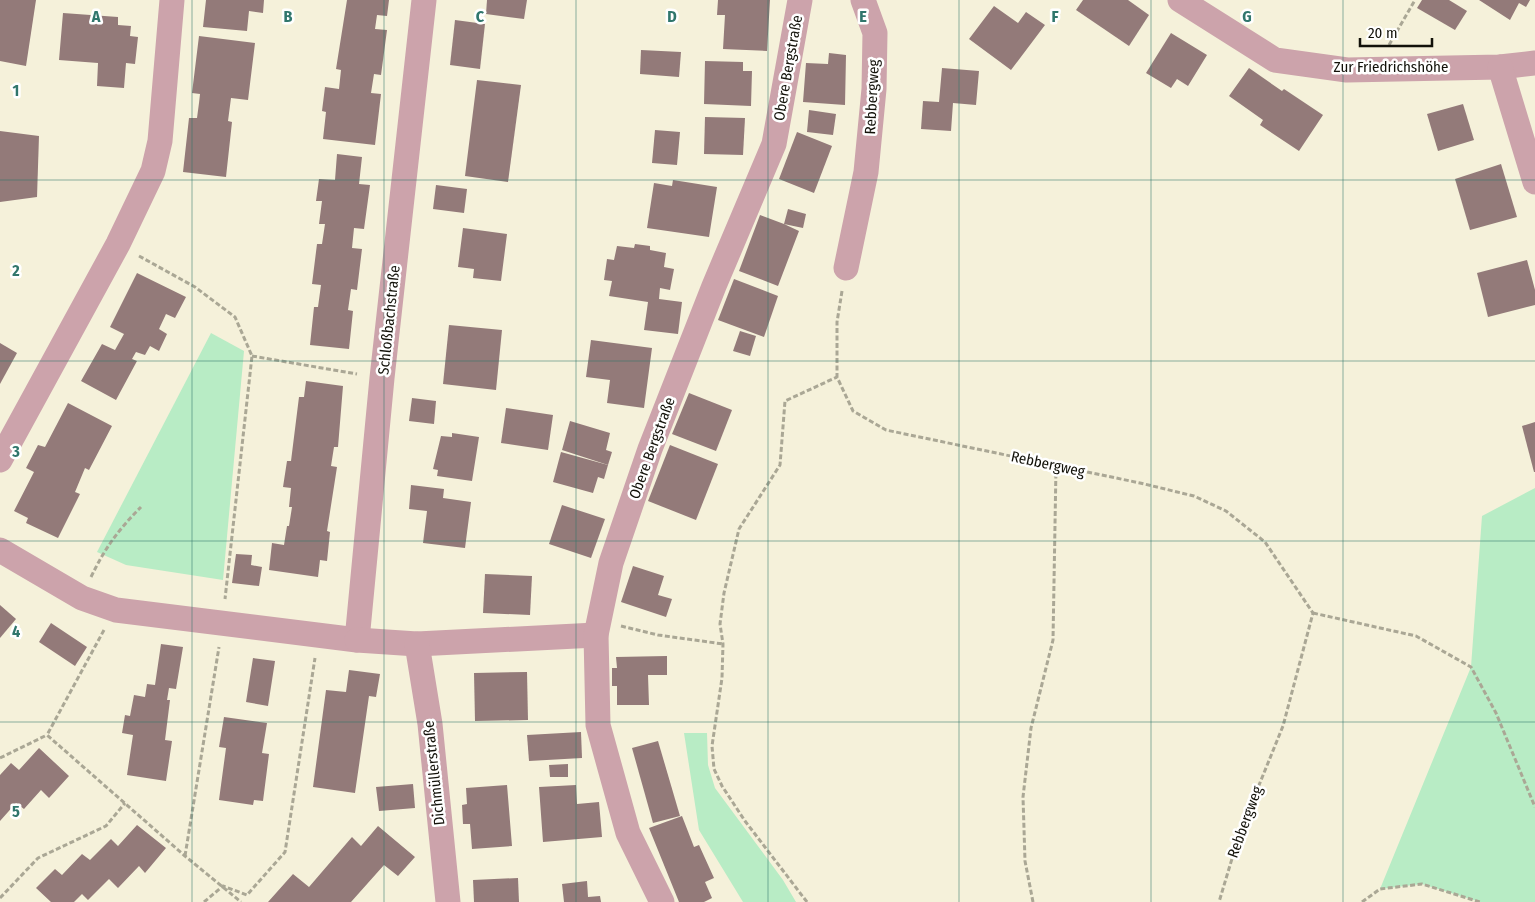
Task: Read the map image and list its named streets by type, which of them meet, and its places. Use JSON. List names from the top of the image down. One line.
{"streets":{"street":["Zur Friedrichshöhe","Obere Bergstraße","Rebbergweg","Schloßbachstraße","Dichmüllerstraße"]},"scale_bar":"20 m","grid":{"columns":["A","B","C","D","E","F","G"],"rows":["1","2","3","4","5"]}}
